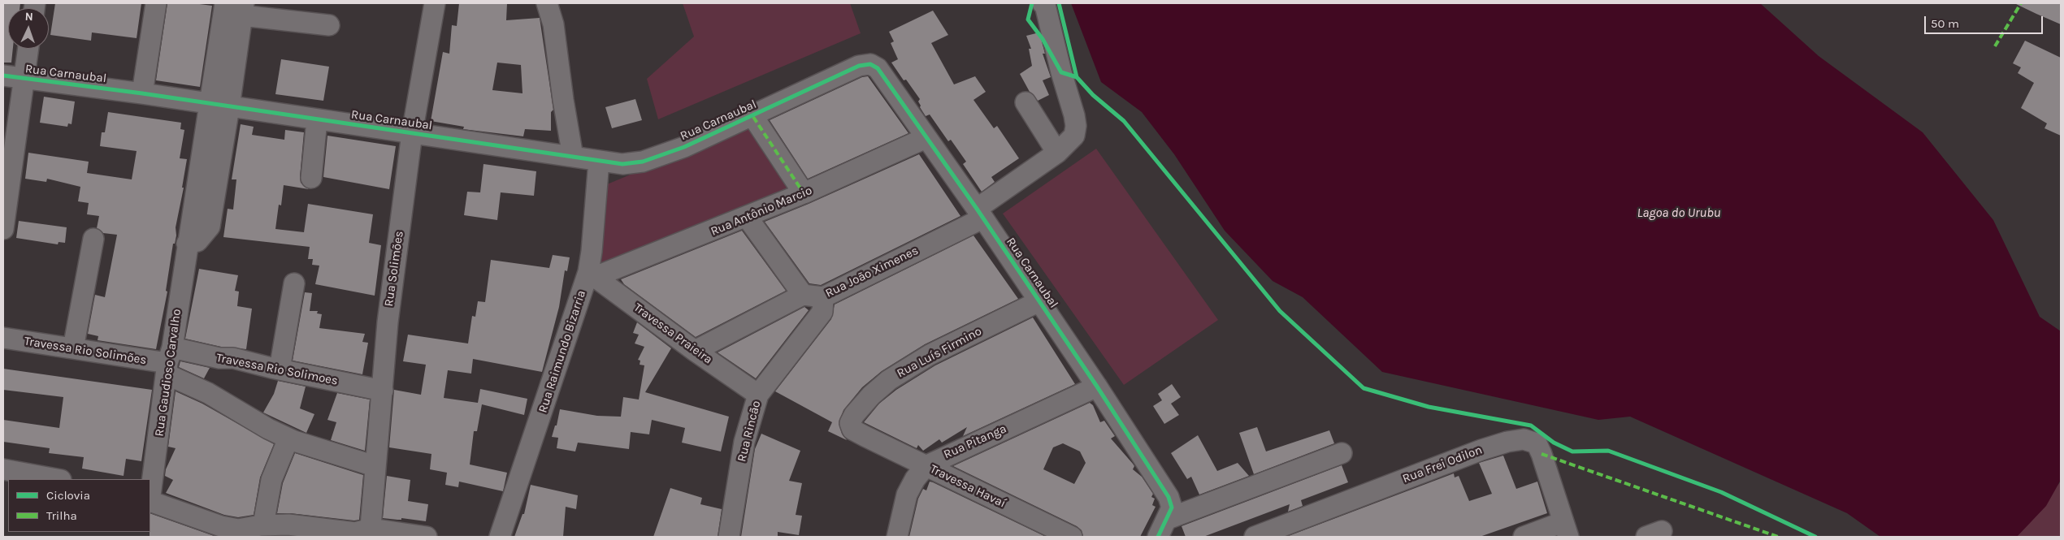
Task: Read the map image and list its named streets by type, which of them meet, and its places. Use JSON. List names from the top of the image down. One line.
{"streets":{"street":["Rua Carnaubal","Rua Antônio Marcio","Rua Solimões","Rua João Ximenes","Travessa Praieira","Travessa Rio Solimões","Rua Raimundo Bizarria","Rua Luís Firmino","Travessa Rio Solimoes","Rua Gaudioso Carvalho","Rua Rincão","Rua Pitanga","Rua Frei Odilon","Travessa Havaí"]},"crossings":[["Rua Carnaubal","Rua Antônio Marcio"],["Rua Carnaubal","Rua Solimões"],["Rua Carnaubal","Rua João Ximenes"],["Rua Carnaubal","Rua Raimundo Bizarria"],["Rua Carnaubal","Rua Luís Firmino"],["Rua Carnaubal","Rua Gaudioso Carvalho"],["Rua Carnaubal","Rua Pitanga"],["Rua Antônio Marcio","Travessa Praieira"],["Rua Antônio Marcio","Rua Raimundo Bizarria"],["Rua Solimões","Travessa Rio Solimoes"],["Rua João Ximenes","Rua Rincão"],["Travessa Praieira","Rua Raimundo Bizarria"],["Travessa Praieira","Rua Rincão"],["Travessa Rio Solimões","Travessa Rio Solimoes"],["Travessa Rio Solimões","Rua Gaudioso Carvalho"],["Rua Luís Firmino","Travessa Havaí"],["Travessa Rio Solimoes","Rua Gaudioso Carvalho"],["Rua Pitanga","Travessa Havaí"]],"water":["Lagoa do Urubu"],"legend":["Ciclovia","Trilha"],"scale_bar":"50 m","north":"top"}
